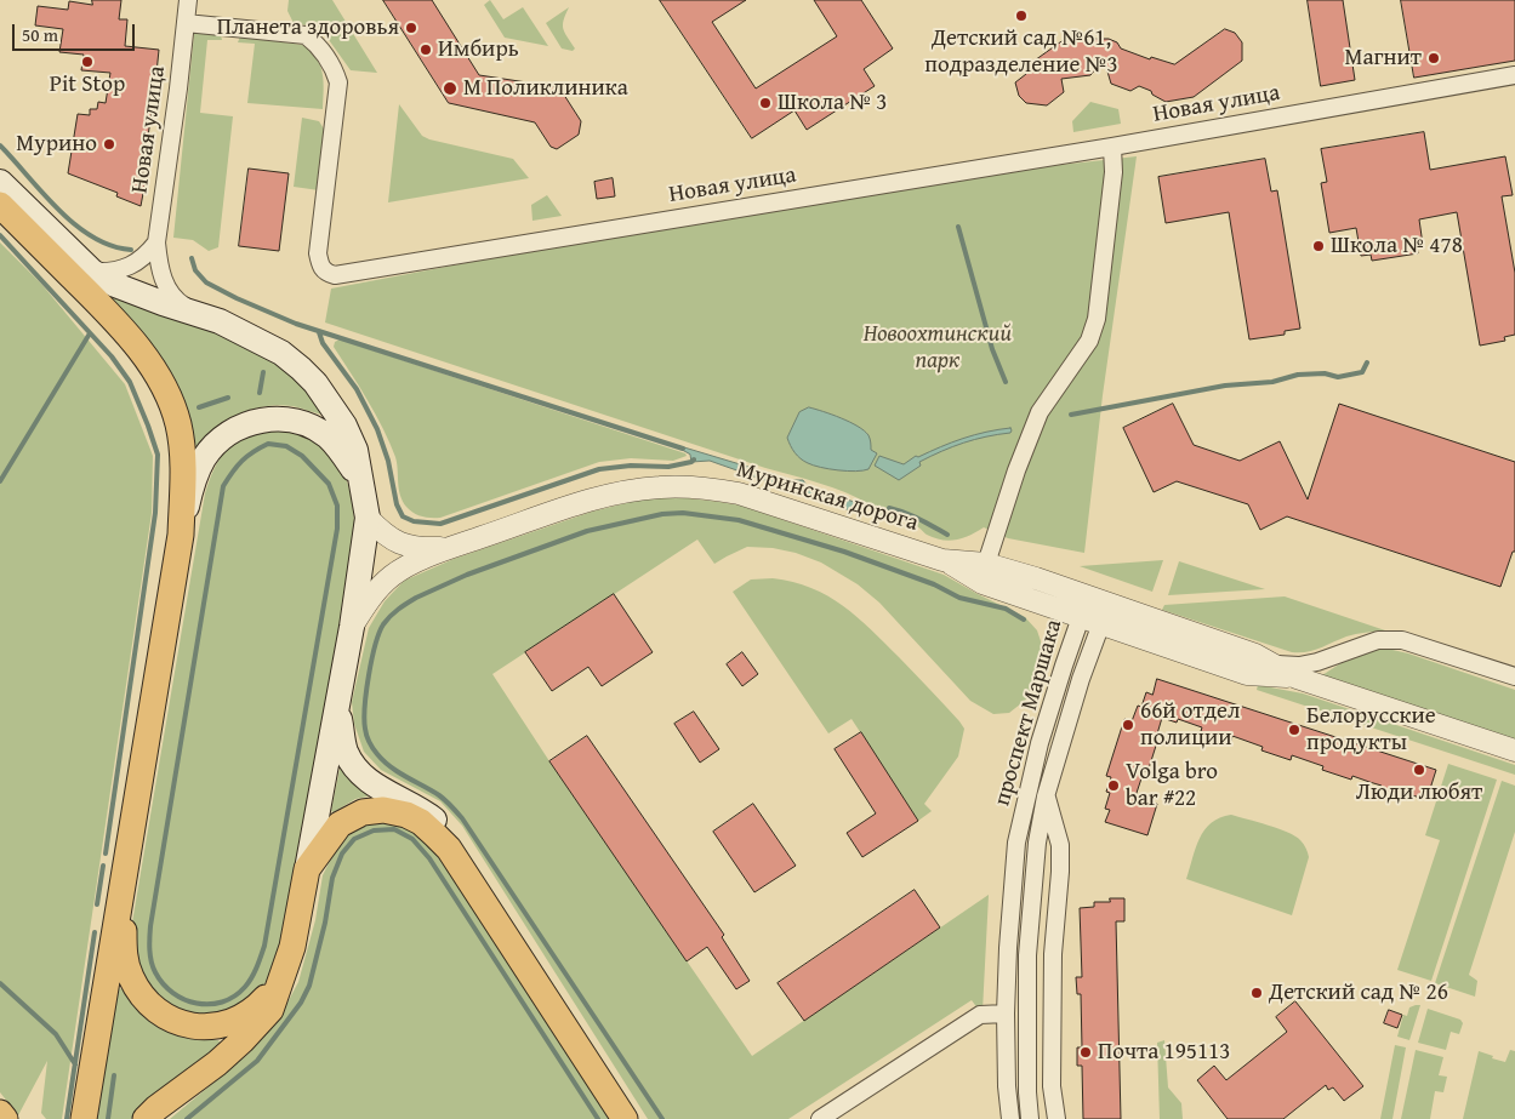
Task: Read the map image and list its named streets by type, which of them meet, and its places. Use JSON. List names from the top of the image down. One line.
{"streets":{"street":["Новая улица","Муринская дорога","проспект Маршака"]},"crossings":[["Муринская дорога","проспект Маршака"]],"parks":["Новоохтинский парк"],"places":["Детский сад №61, подразделение №3","Планета здоровья","Имбирь","Магнит","Pit Stop","М Поликлиника","Школа № 3","Мурино","Школа № 478","66й отдел полиции","Белорусские продукты","Люди любят","Volga bro bar #22","Детский сад № 26","Почта 195113"],"scale_bar":"50 m"}
